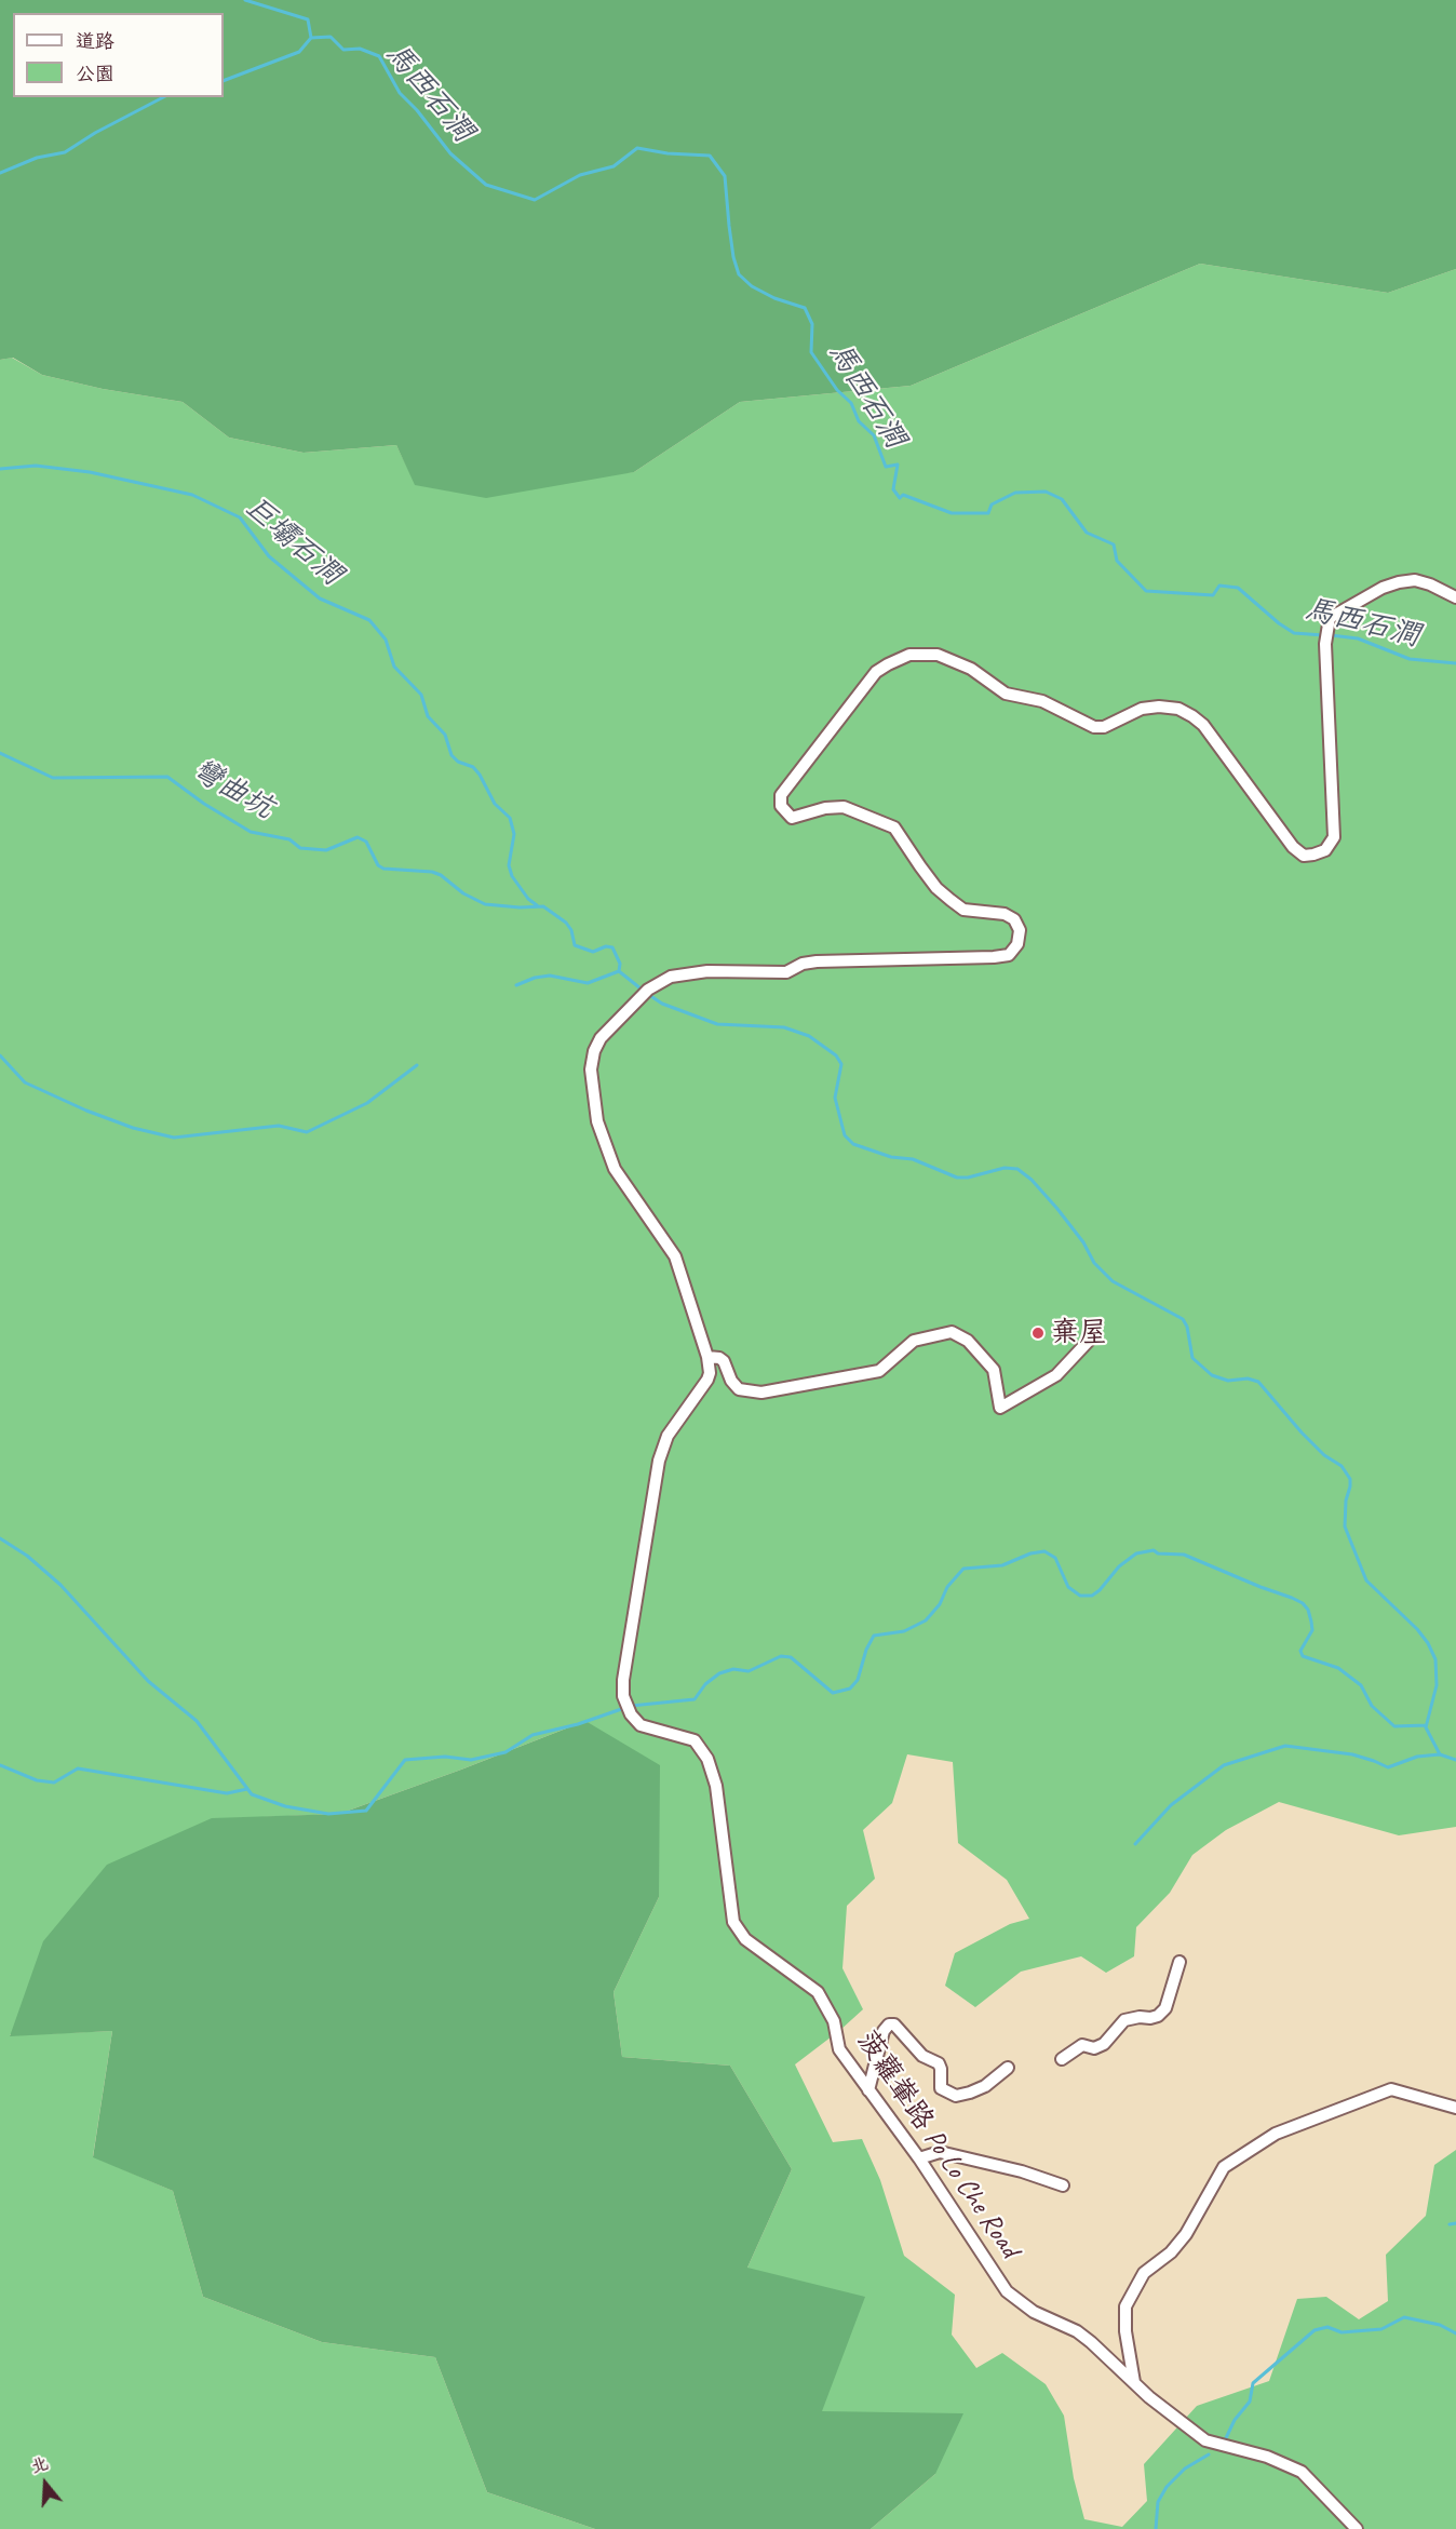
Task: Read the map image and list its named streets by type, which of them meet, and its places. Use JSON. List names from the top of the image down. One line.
{"streets":{"street":["菠蘿輋路 Po Lo Che Road"]},"water":["馬西石澗","巨壩石澗","彎曲坑"],"places":["棄屋"],"legend":["道路","公園"],"north":"top"}
